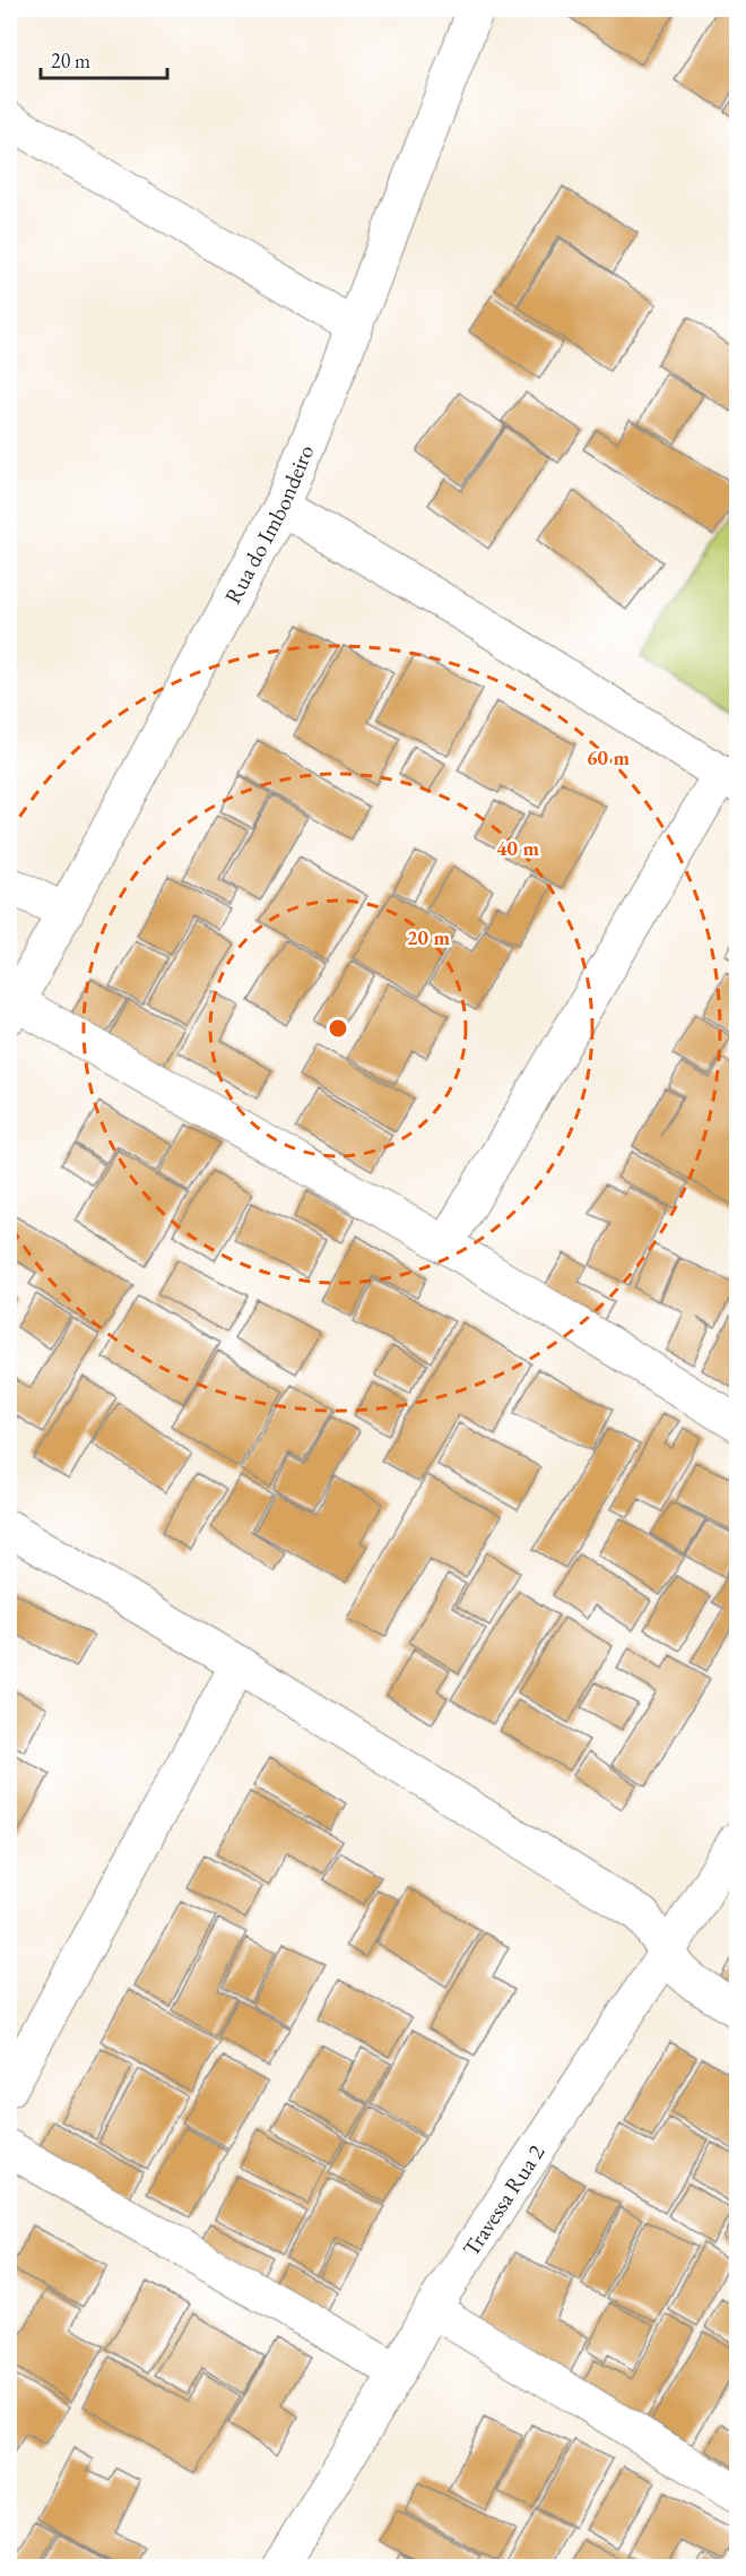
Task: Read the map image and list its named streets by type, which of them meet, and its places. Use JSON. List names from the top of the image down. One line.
{"streets":{"street":["Rua do Imbondeiro","Travessa Rua 2"]},"scale_bar":"20 m","rings":["60 m","40 m","20 m"]}
